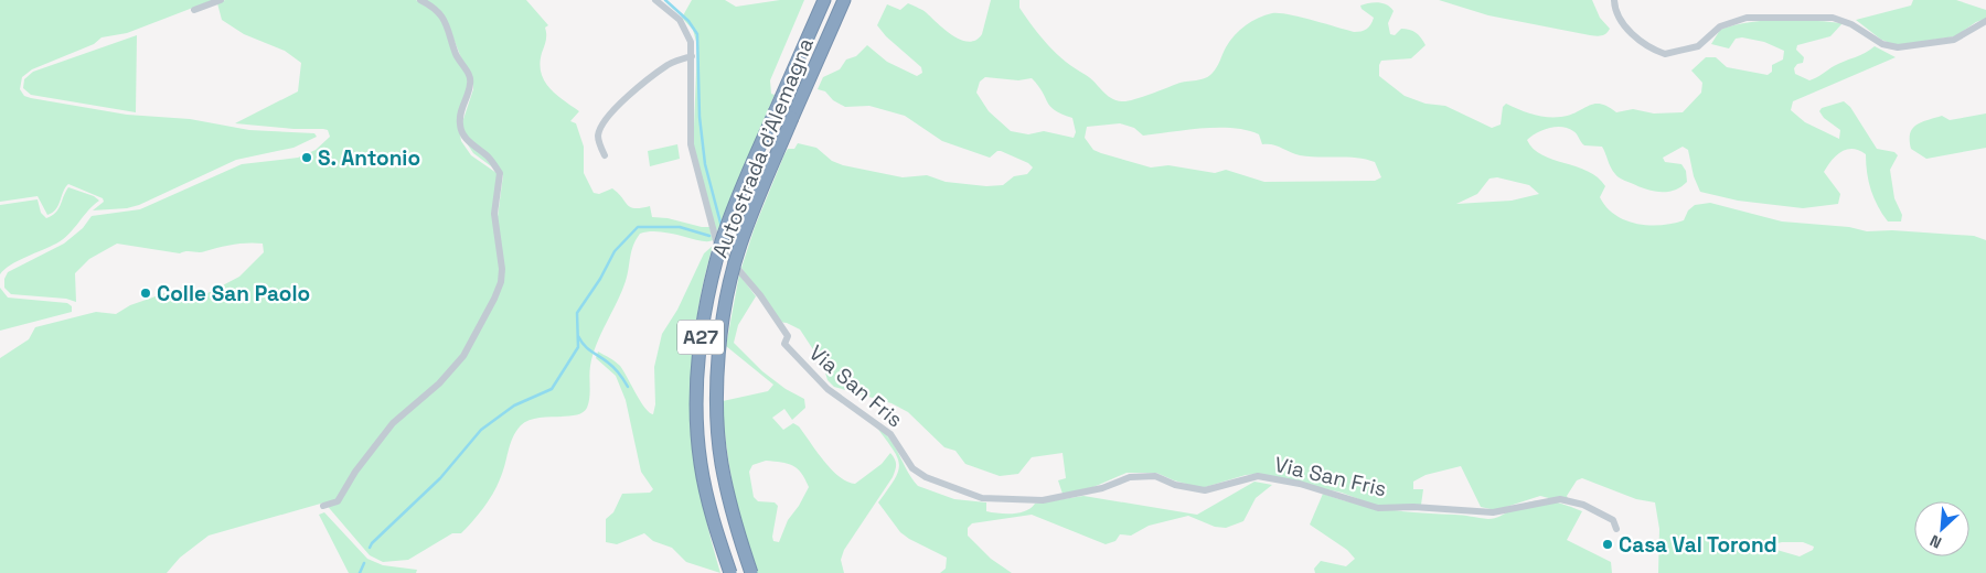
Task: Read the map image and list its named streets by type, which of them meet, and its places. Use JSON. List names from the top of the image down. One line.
{"streets":{"highway":["Autostrada d'Alemagna","A27"],"street":["Via San Fris"]},"places":["S. Antonio","Colle San Paolo","Casa Val Torond"],"north":"bottom left"}
